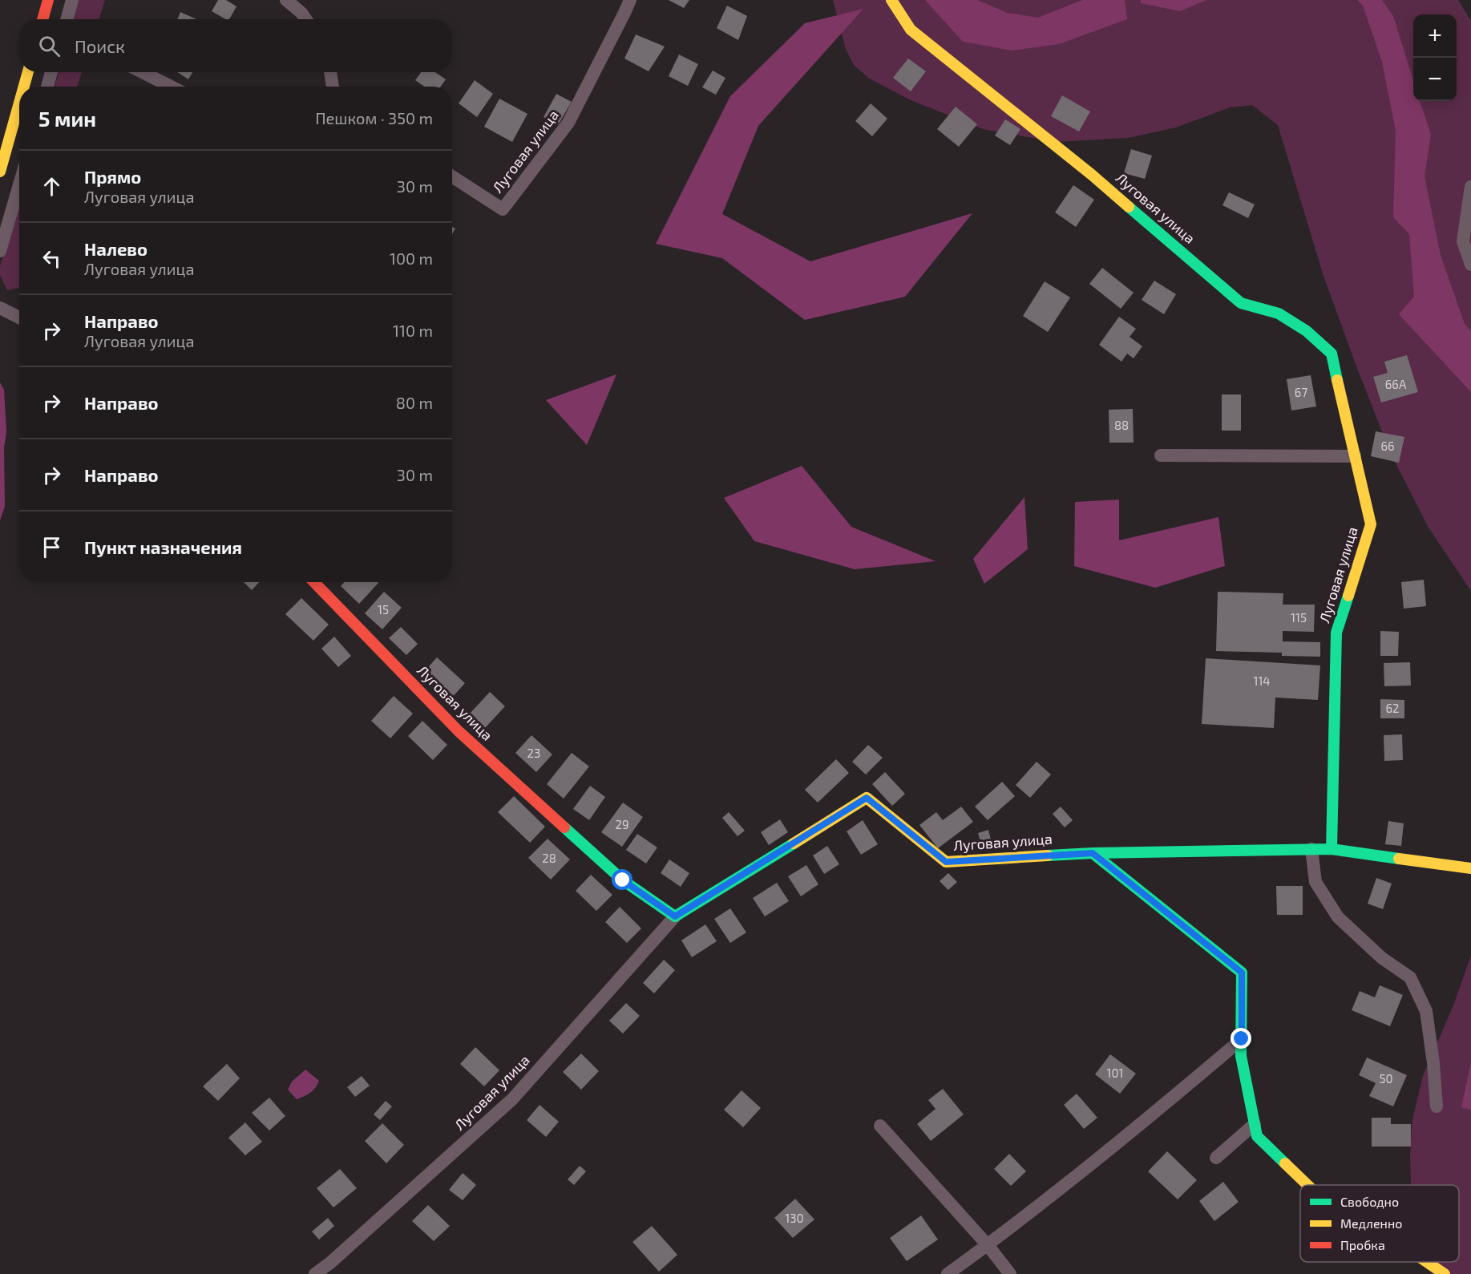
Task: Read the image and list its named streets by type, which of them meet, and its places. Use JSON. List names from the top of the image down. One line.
{"streets":{"street":["Луговая улица"]},"house_numbers":["66А","67","88","66","15","115","114","62","23","29","28","101","50","130"],"legend":["Свободно","Медленно","Пробка"],"page":{"map_buttons":["+","−"],"search":"Поиск","heading":["5 мин","Пешком · 350 m"],"list":[["Прямо","Луговая улица","30 m"],["Налево","Луговая улица","100 m"],["Направо","Луговая улица","110 m"],["Направо","80 m"],["Направо","30 m"],"Пункт назначения"]}}
